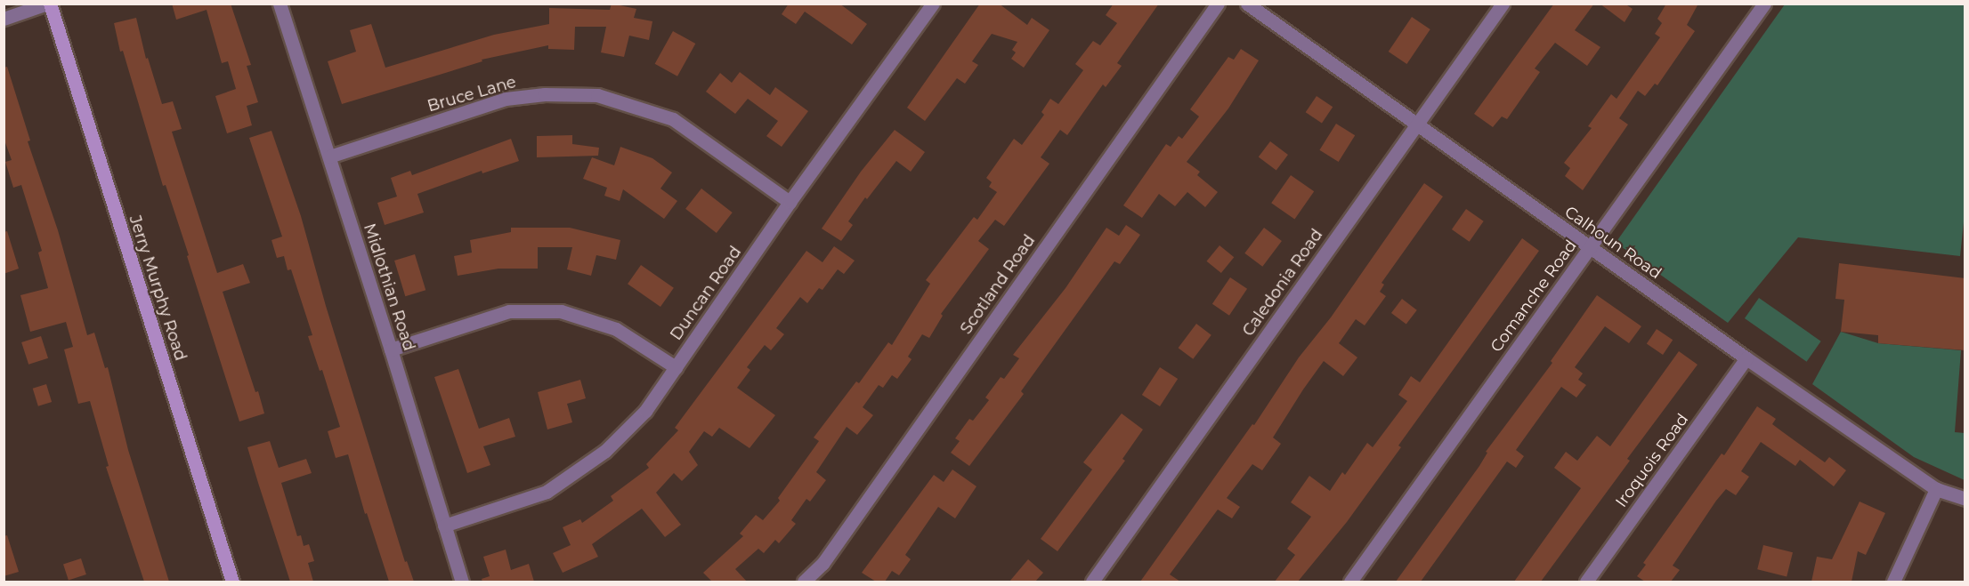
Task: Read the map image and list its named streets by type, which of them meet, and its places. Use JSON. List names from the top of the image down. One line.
{"streets":{"street":["Bruce Lane","Calhoun Road","Caledonia Road","Scotland Road","Midlothian Road","Jerry Murphy Road","Duncan Road","Comanche Road","Iroquois Road"]},"crossings":[["Bruce Lane","Midlothian Road"],["Bruce Lane","Duncan Road"],["Calhoun Road","Caledonia Road"],["Calhoun Road","Comanche Road"],["Calhoun Road","Iroquois Road"],["Midlothian Road","Duncan Road"]]}
